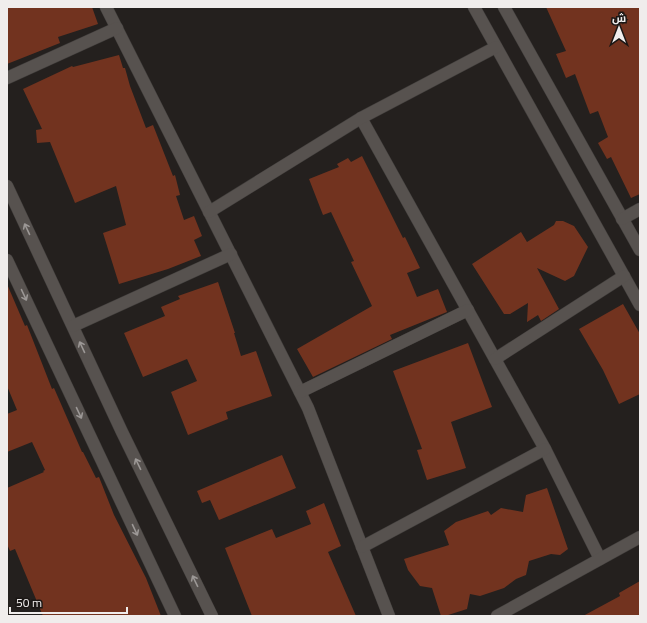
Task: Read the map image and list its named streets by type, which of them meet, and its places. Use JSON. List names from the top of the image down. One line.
{"scale_bar":"50 m","north":"top"}
